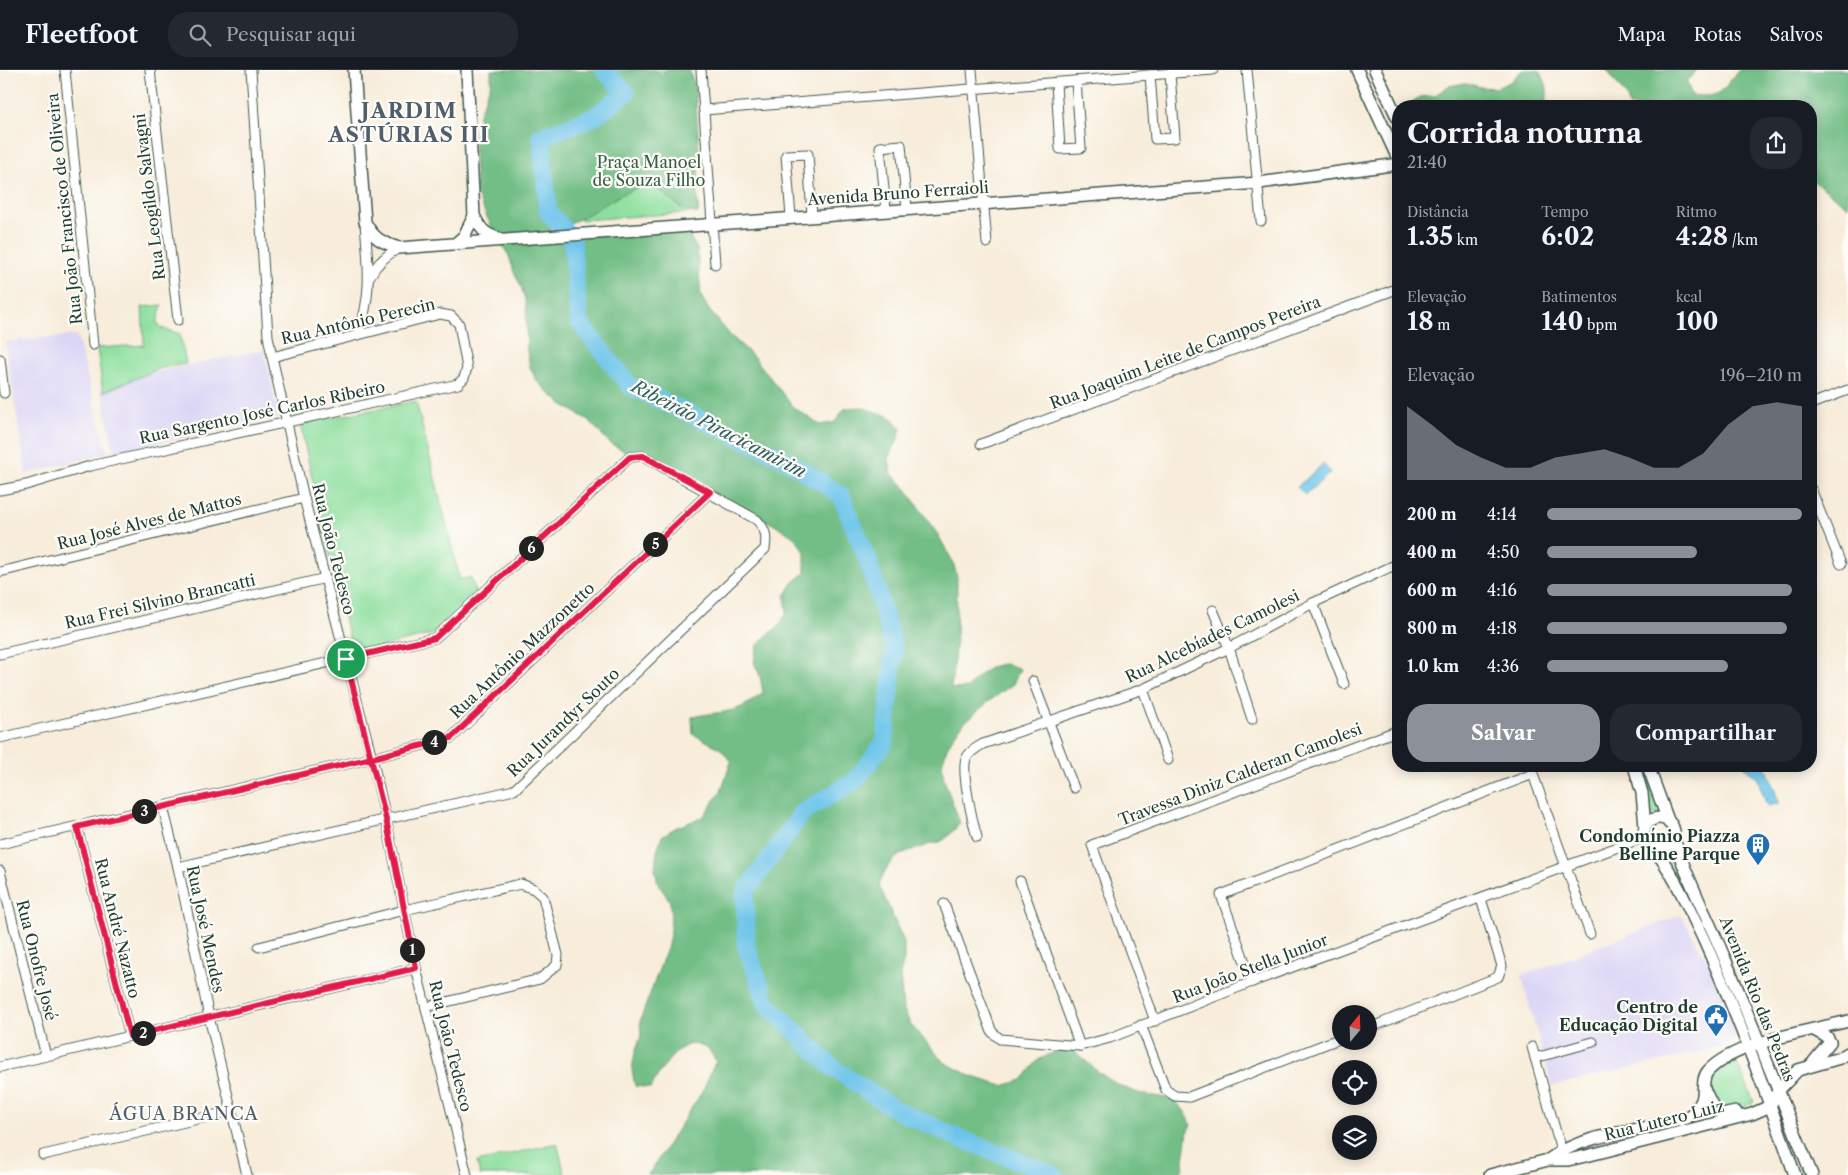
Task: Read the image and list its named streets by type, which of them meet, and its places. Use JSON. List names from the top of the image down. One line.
{"streets":{"street":["Avenida Bruno Ferraioli","Rua Leogildo Salvagni","Rua João Francisco de Oliveira","Rua Antônio Perecin","Rua Joaquim Leite de Campos Pereira","Rua Sargento José Carlos Ribeiro","Rua José Alves de Mattos","Rua João Tedesco","Rua Frei Silvino Brancatti","Rua Alcebíades Camolesi","Rua Antônio Mazzonetto","Rua Jurandyr Souto","Travessa Diniz Calderan Camolesi","Rua André Nazatto","Rua José Mendes","Rua Onofre José","Rua João Stella Junior","Avenida Rio das Pedras","Rua Lutero Luiz"]},"crossings":[["Rua Antônio Perecin","Rua Sargento José Carlos Ribeiro"],["Rua Antônio Perecin","Rua João Tedesco"],["Rua Sargento José Carlos Ribeiro","Rua João Tedesco"],["Rua José Alves de Mattos","Rua João Tedesco"],["Rua João Tedesco","Rua Frei Silvino Brancatti"],["Rua João Tedesco","Rua Antônio Mazzonetto"],["Rua João Tedesco","Rua Jurandyr Souto"],["Rua Antônio Mazzonetto","Rua Jurandyr Souto"],["Rua Antônio Mazzonetto","Rua André Nazatto"],["Rua Antônio Mazzonetto","Rua José Mendes"],["Rua Jurandyr Souto","Rua José Mendes"],["Travessa Diniz Calderan Camolesi","Rua João Stella Junior"],["Rua João Stella Junior","Avenida Rio das Pedras"],["Avenida Rio das Pedras","Rua Lutero Luiz"]],"districts":["JARDIM ASTÚRIAS III","ÁGUA BRANCA"],"water":["Ribeirão Piracicamirim"],"parks":["Praça Manoel de Souza Filho"],"places":{"building":["Condomínio Piazza Belline Parque"],"public building":["Centro de Educação Digital"]},"north":"top","page":{"header":"Fleetfoot","search":"Pesquisar aqui","nav":["Mapa","Rotas","Salvos"],"heading":["Corrida noturna","21:40"],"stats":[["Distância","1.35 km"],["Tempo","6:02"],["Ritmo","4:28 /km"],["Elevação","18 m"],["Batimentos","140 bpm"],["kcal","100"]],"chart":["Elevação","196–210 m"],"list":[{"name":"200 m","note":"4:14"},{"name":"400 m","note":"4:50"},{"name":"600 m","note":"4:16"},{"name":"800 m","note":"4:18"},{"name":"1.0 km","note":"4:36"}],"pins":["5","6","4","3","1","2"],"buttons":["Salvar","Compartilhar"]}}
